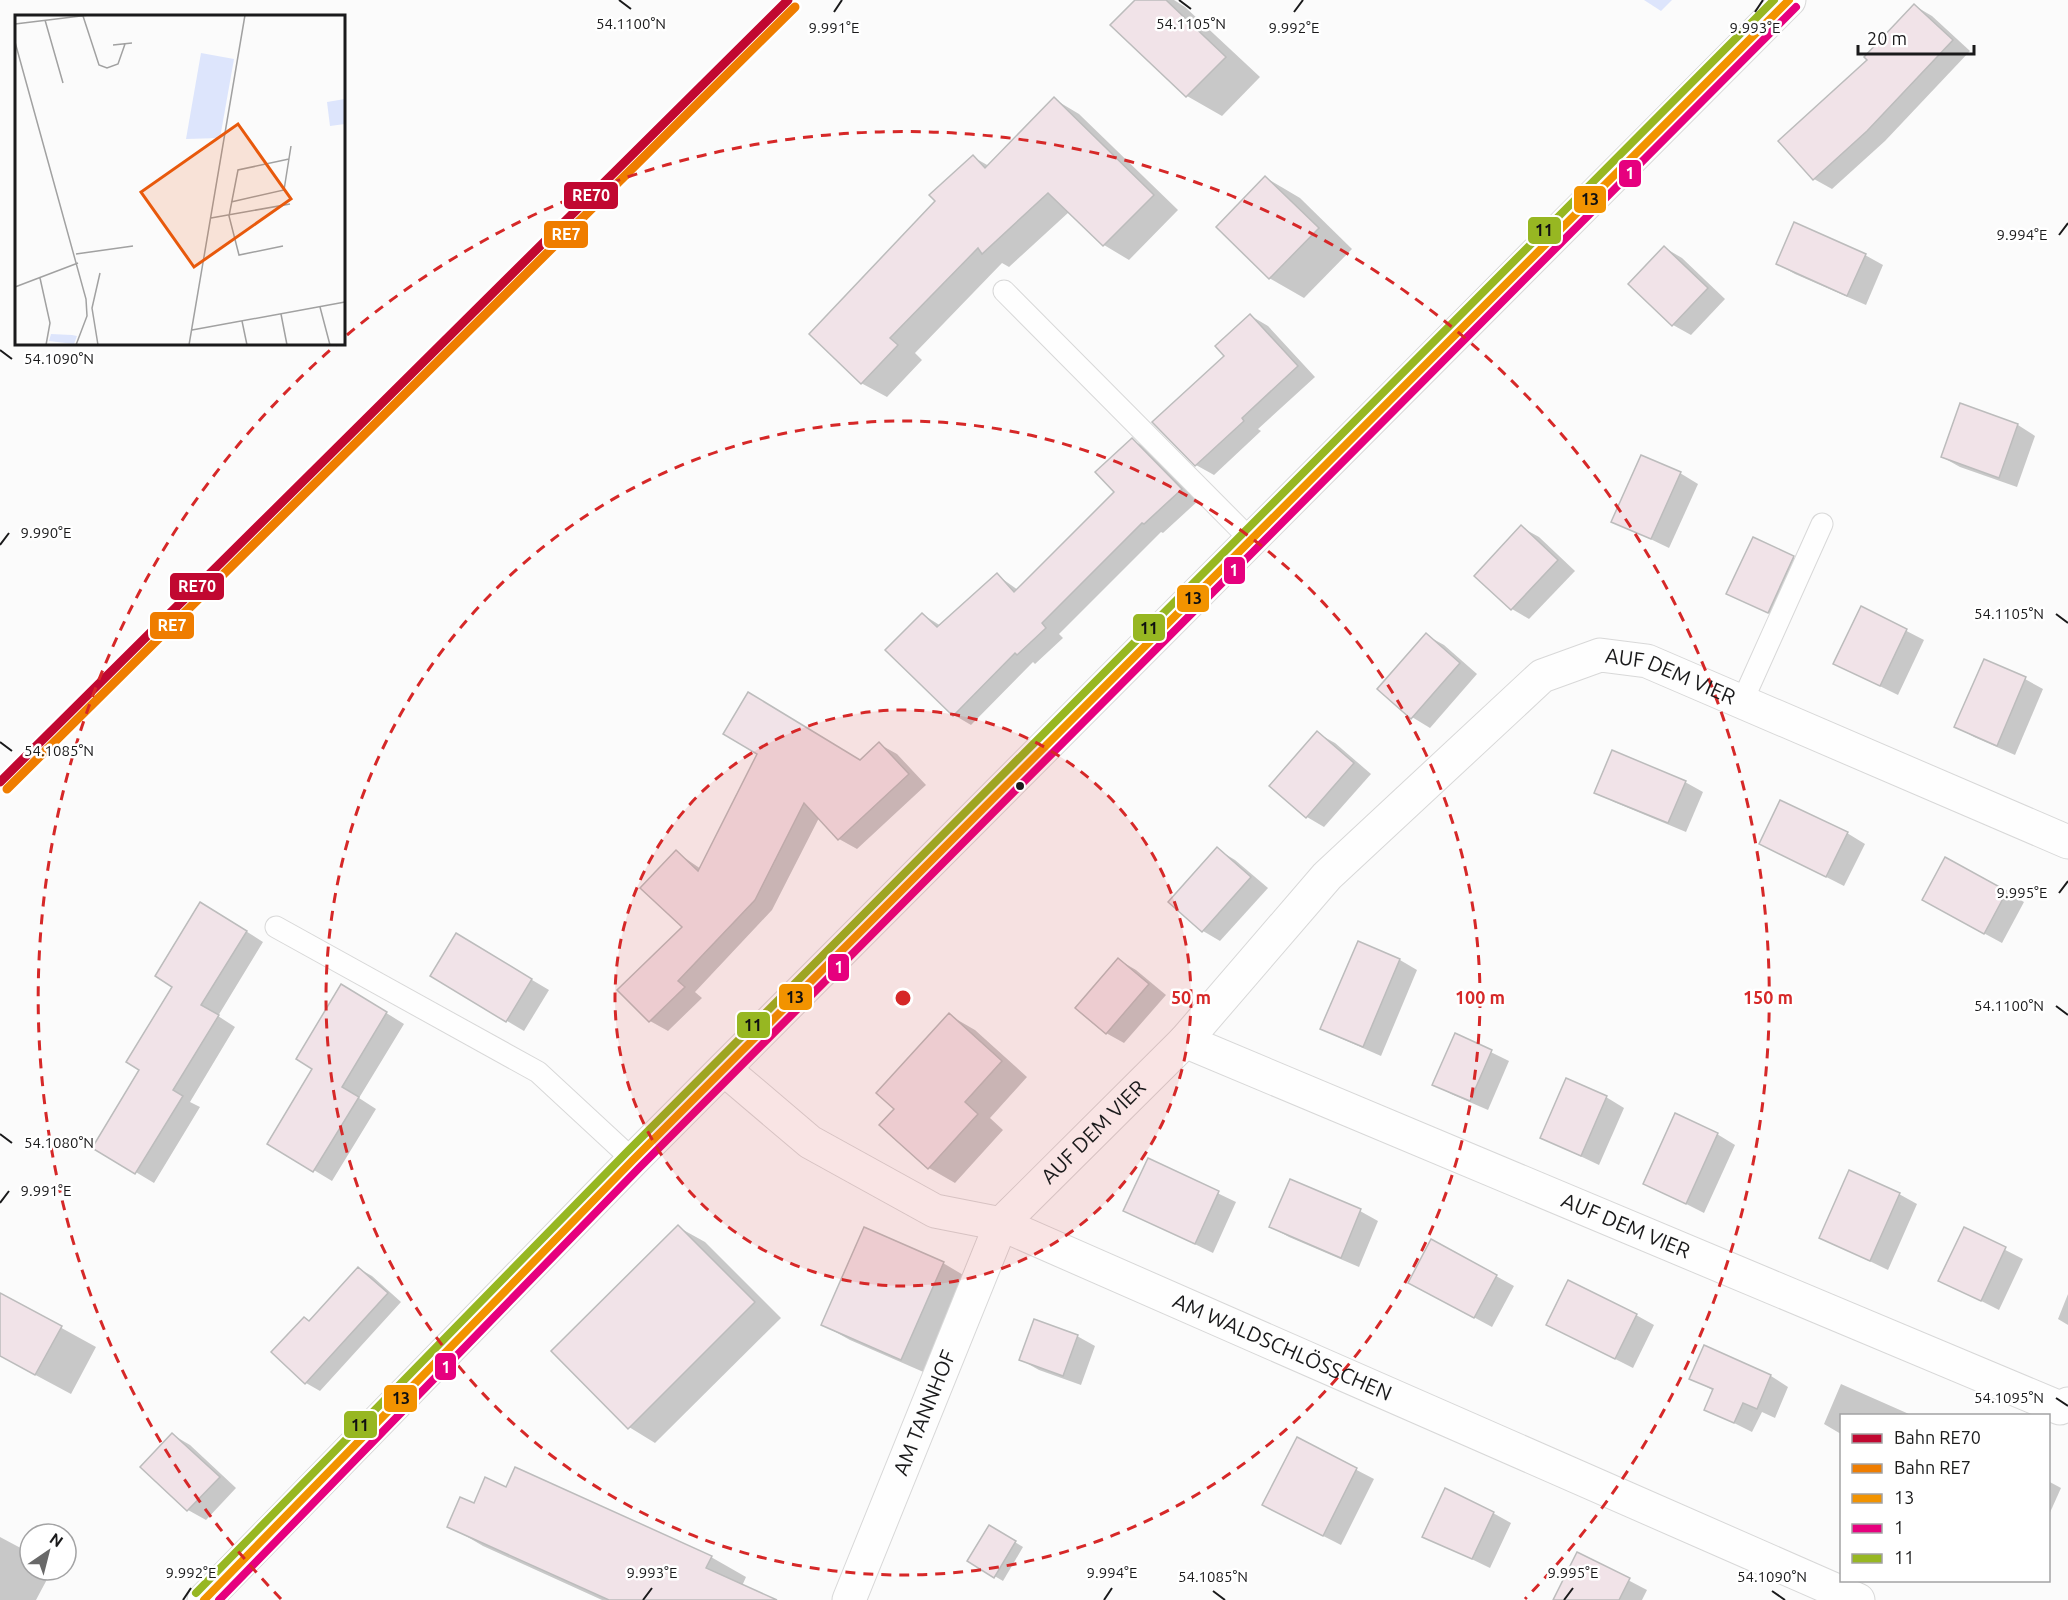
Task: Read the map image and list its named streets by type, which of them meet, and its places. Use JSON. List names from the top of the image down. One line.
{"streets":{"street":["AUF DEM VIER","AM WALDSCHLÖSSCHEN","AM TANNHOF"]},"crossings":[["AUF DEM VIER","AM WALDSCHLÖSSCHEN"],["AUF DEM VIER","AM TANNHOF"],["AM WALDSCHLÖSSCHEN","AM TANNHOF"]],"lines":["rail line RE70","transit line 13","transit line 11","rail line RE7","transit line 1"],"legend":["Bahn RE70","Bahn RE7","13","1","11"],"scale_bar":"20 m","north":"top right","coordinates":["54.1100°N","54.1105°N","9.991°E","9.992°E","9.993°E","9.994°E","54.1090°N","9.990°E","54.1085°N","9.995°E","54.1080°N","54.1095°N"],"rings":["50 m","100 m","150 m"]}
